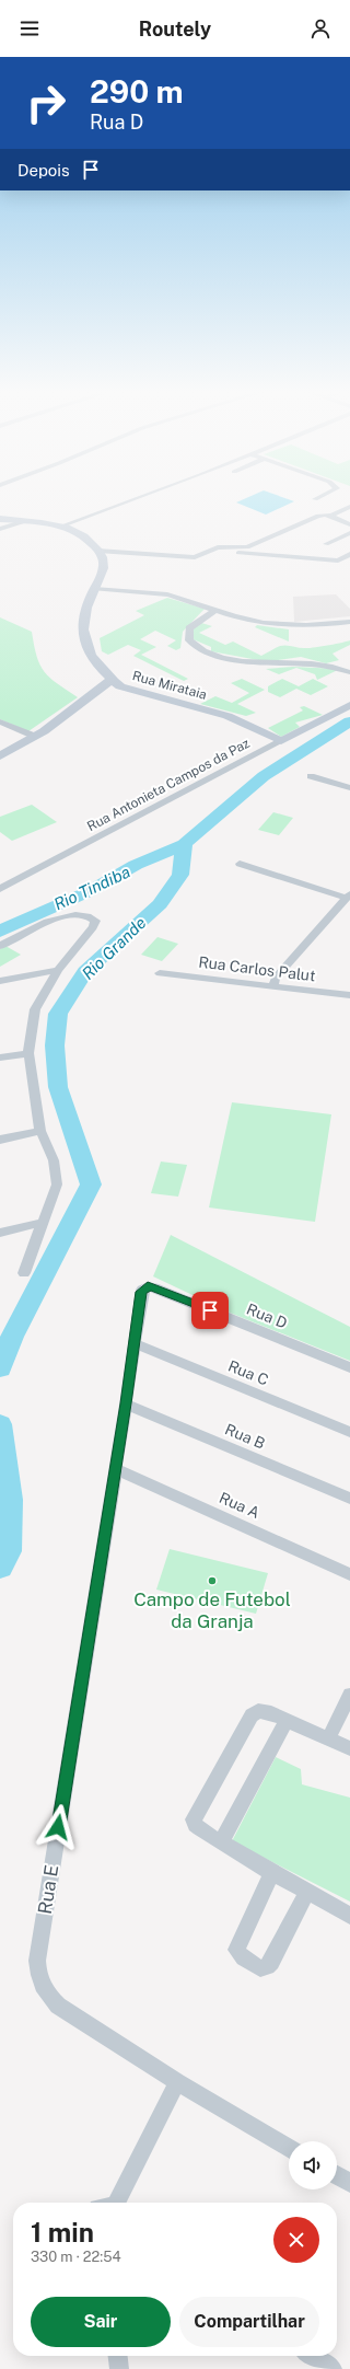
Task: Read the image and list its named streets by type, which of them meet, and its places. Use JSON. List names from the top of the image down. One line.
{"streets":{"street":["Rua Mirataia","Rua Antonieta Campos da Paz","Rua Carlos Palut","Rua D","Rua C","Rua B","Rua A","Rua E"]},"crossings":[["Rua Mirataia","Rua Antonieta Campos da Paz"],["Rua D","Rua E"],["Rua C","Rua E"],["Rua B","Rua E"],["Rua A","Rua E"]],"water":["Rio Tindiba","Rio Grande"],"places":["Campo de Futebol da Granja"],"page":{"header":"Routely","turn":["290 m","Rua D"],"then":"Depois","heading":["1 min","330 m · 22:54"],"buttons":["Sair","Compartilhar"]}}
